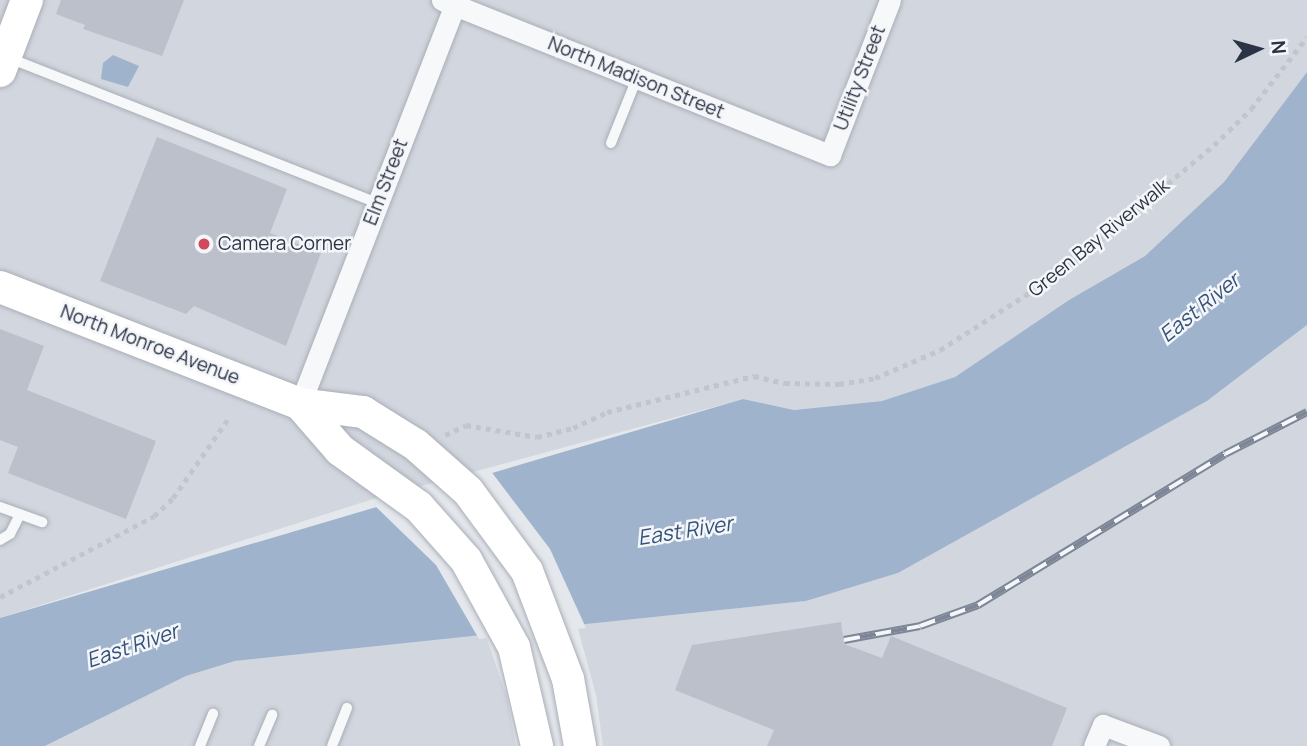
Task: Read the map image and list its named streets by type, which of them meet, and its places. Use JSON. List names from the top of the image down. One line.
{"streets":{"main road":["North Monroe Avenue"],"street":["North Madison Street","Utility Street","Elm Street"],"path":["Green Bay Riverwalk"]},"crossings":[["North Madison Street","Utility Street"],["North Madison Street","Elm Street"],["Elm Street","North Monroe Avenue"]],"water":["East River"],"places":["Camera Corner"],"north":"right"}
